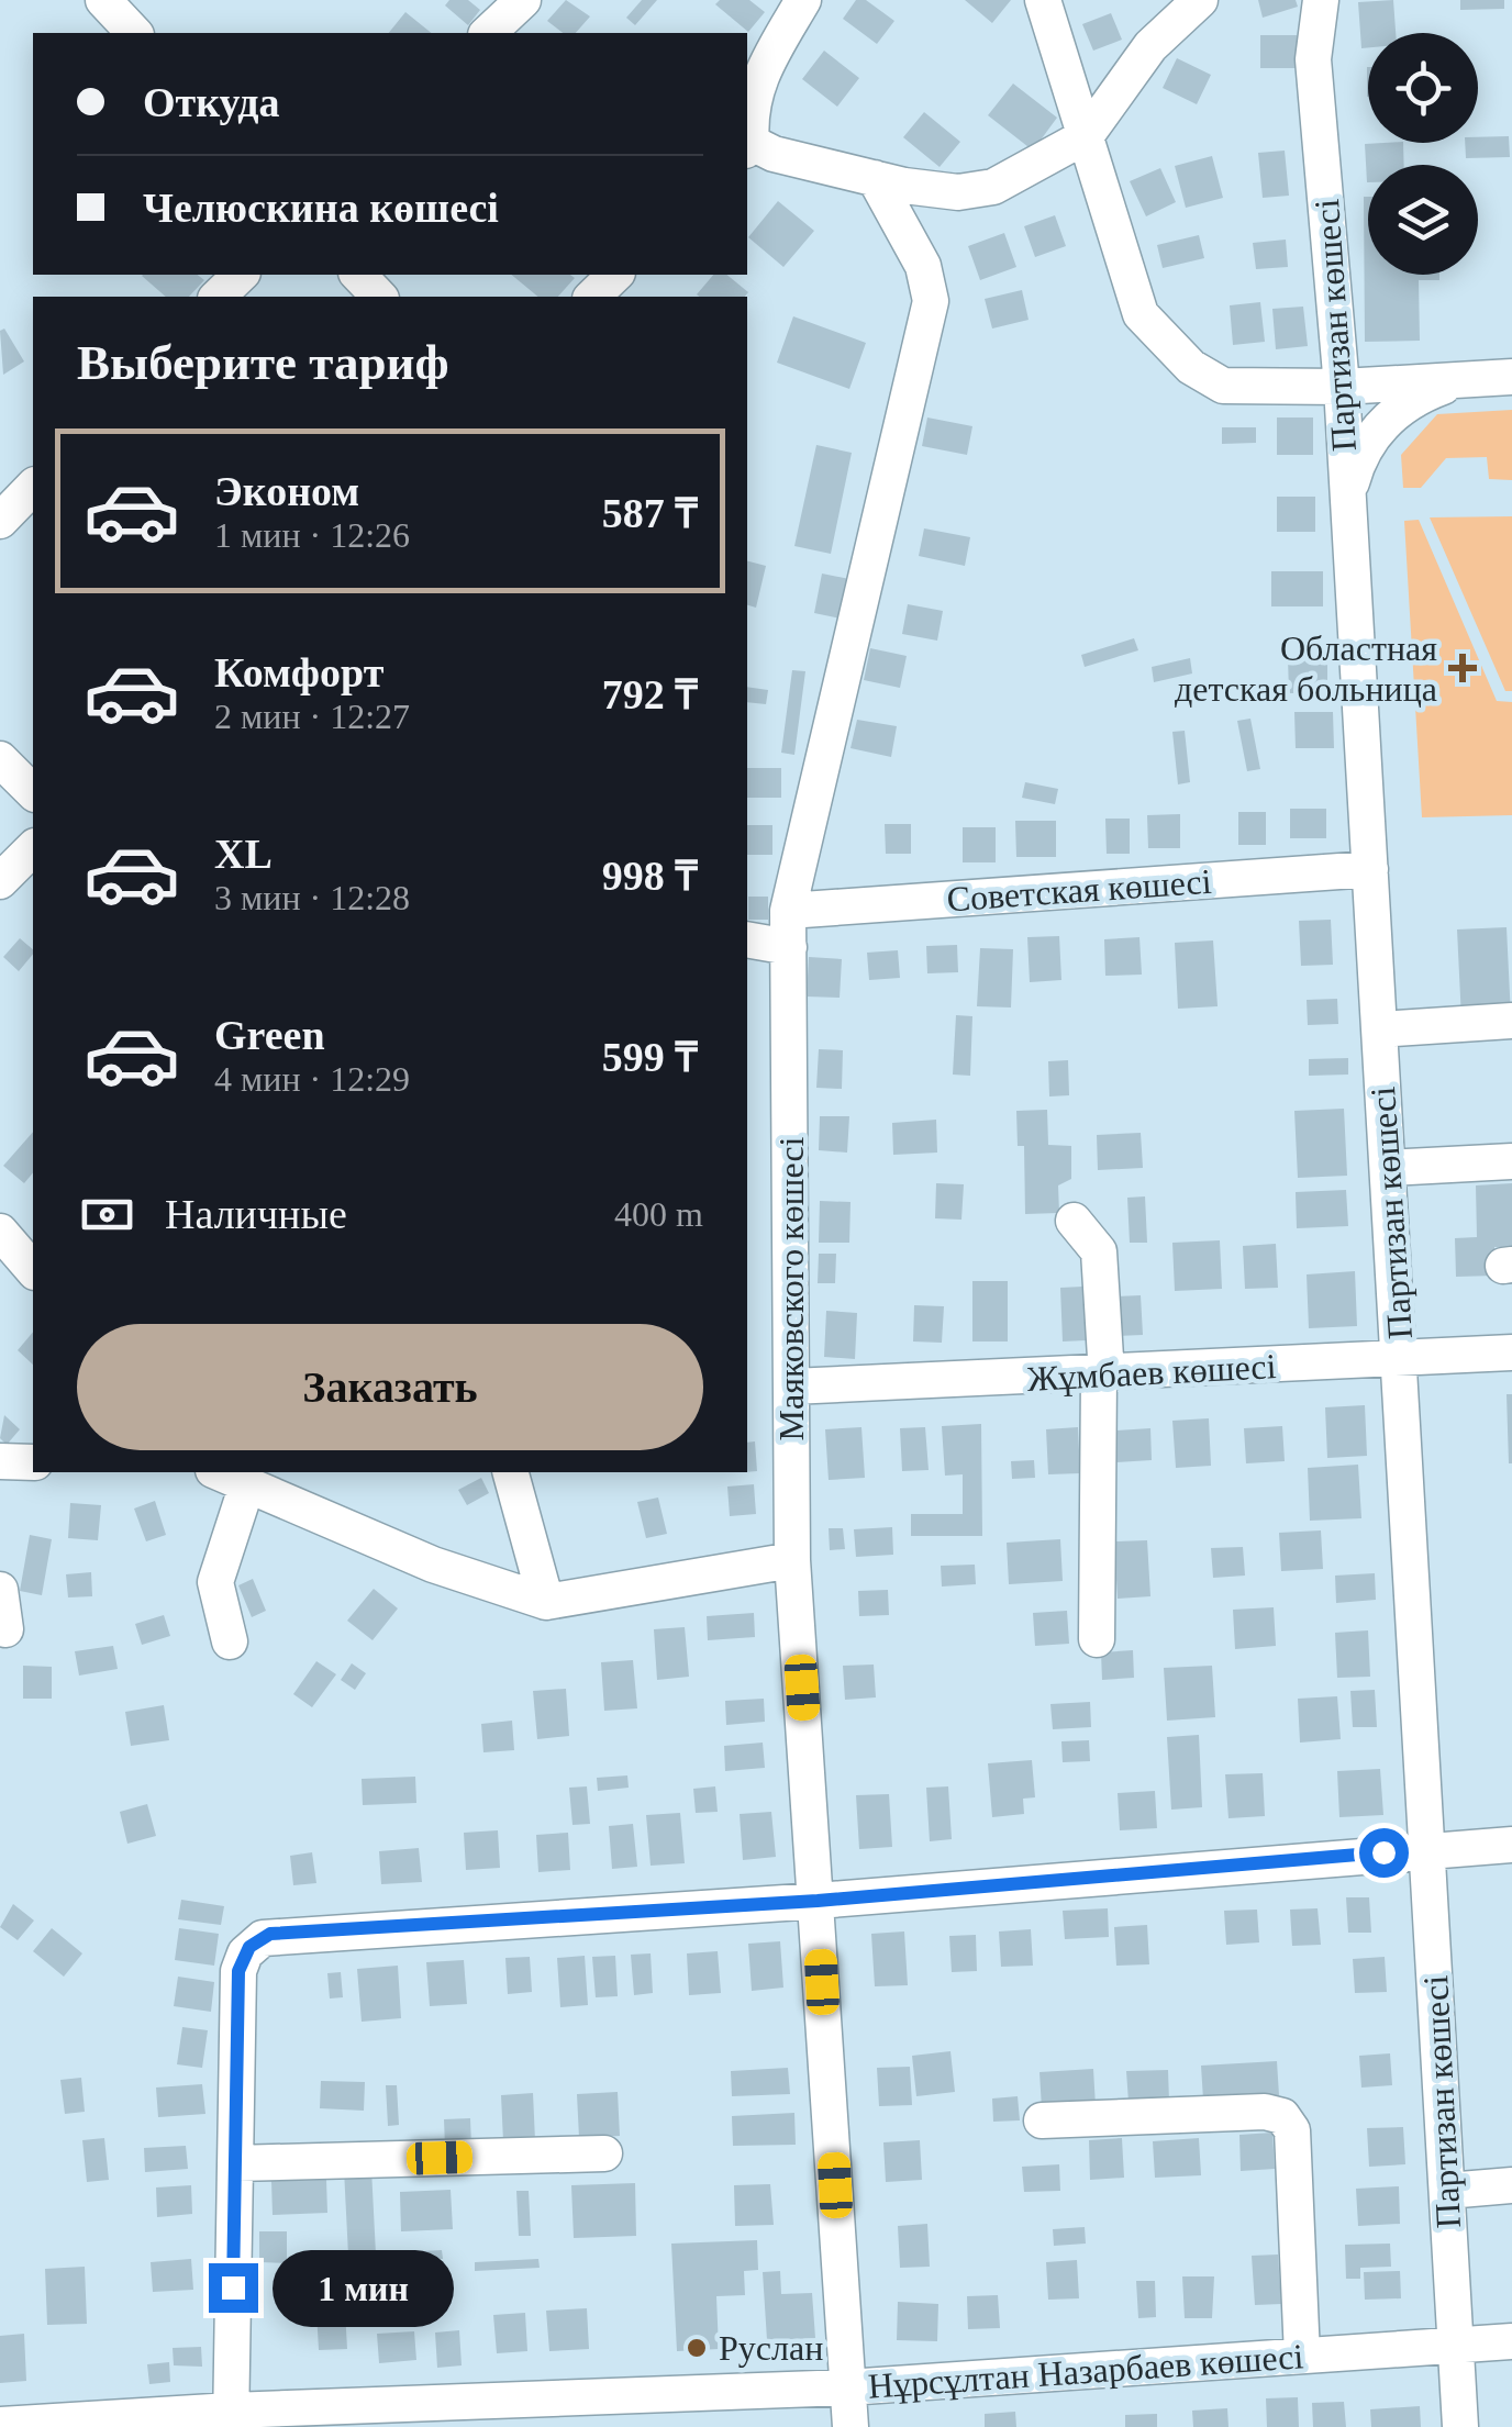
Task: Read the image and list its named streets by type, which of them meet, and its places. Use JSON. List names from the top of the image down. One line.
{"streets":{"street":["Партизан көшесі","Советская көшесі","Маяковского көшесі","Жұмбаев көшесі","Нұрсұлтан Назарбаев көшесі"]},"crossings":[["Партизан көшесі","Советская көшесі"],["Партизан көшесі","Жұмбаев көшесі"],["Партизан көшесі","Нұрсұлтан Назарбаев көшесі"],["Советская көшесі","Маяковского көшесі"],["Маяковского көшесі","Жұмбаев көшесі"],["Маяковского көшесі","Нұрсұлтан Назарбаев көшесі"]],"places":{"health":["Областная детская больница"],"other":["Руслан"]},"page":{"banner":["Откуда","Челюскина көшесі"],"heading":"Выберите тариф","list":[{"name":"Эконом","note":"1 мин · 12:26","value":"587 ₸"},{"name":"Комфорт","note":"2 мин · 12:27","value":"792 ₸"},{"name":"XL","note":"3 мин · 12:28","value":"998 ₸"},{"name":"Green","note":"4 мин · 12:29","value":"599 ₸"}],"pay":["Наличные","400 m"],"buttons":"Заказать","bubble":"1 мин"}}
